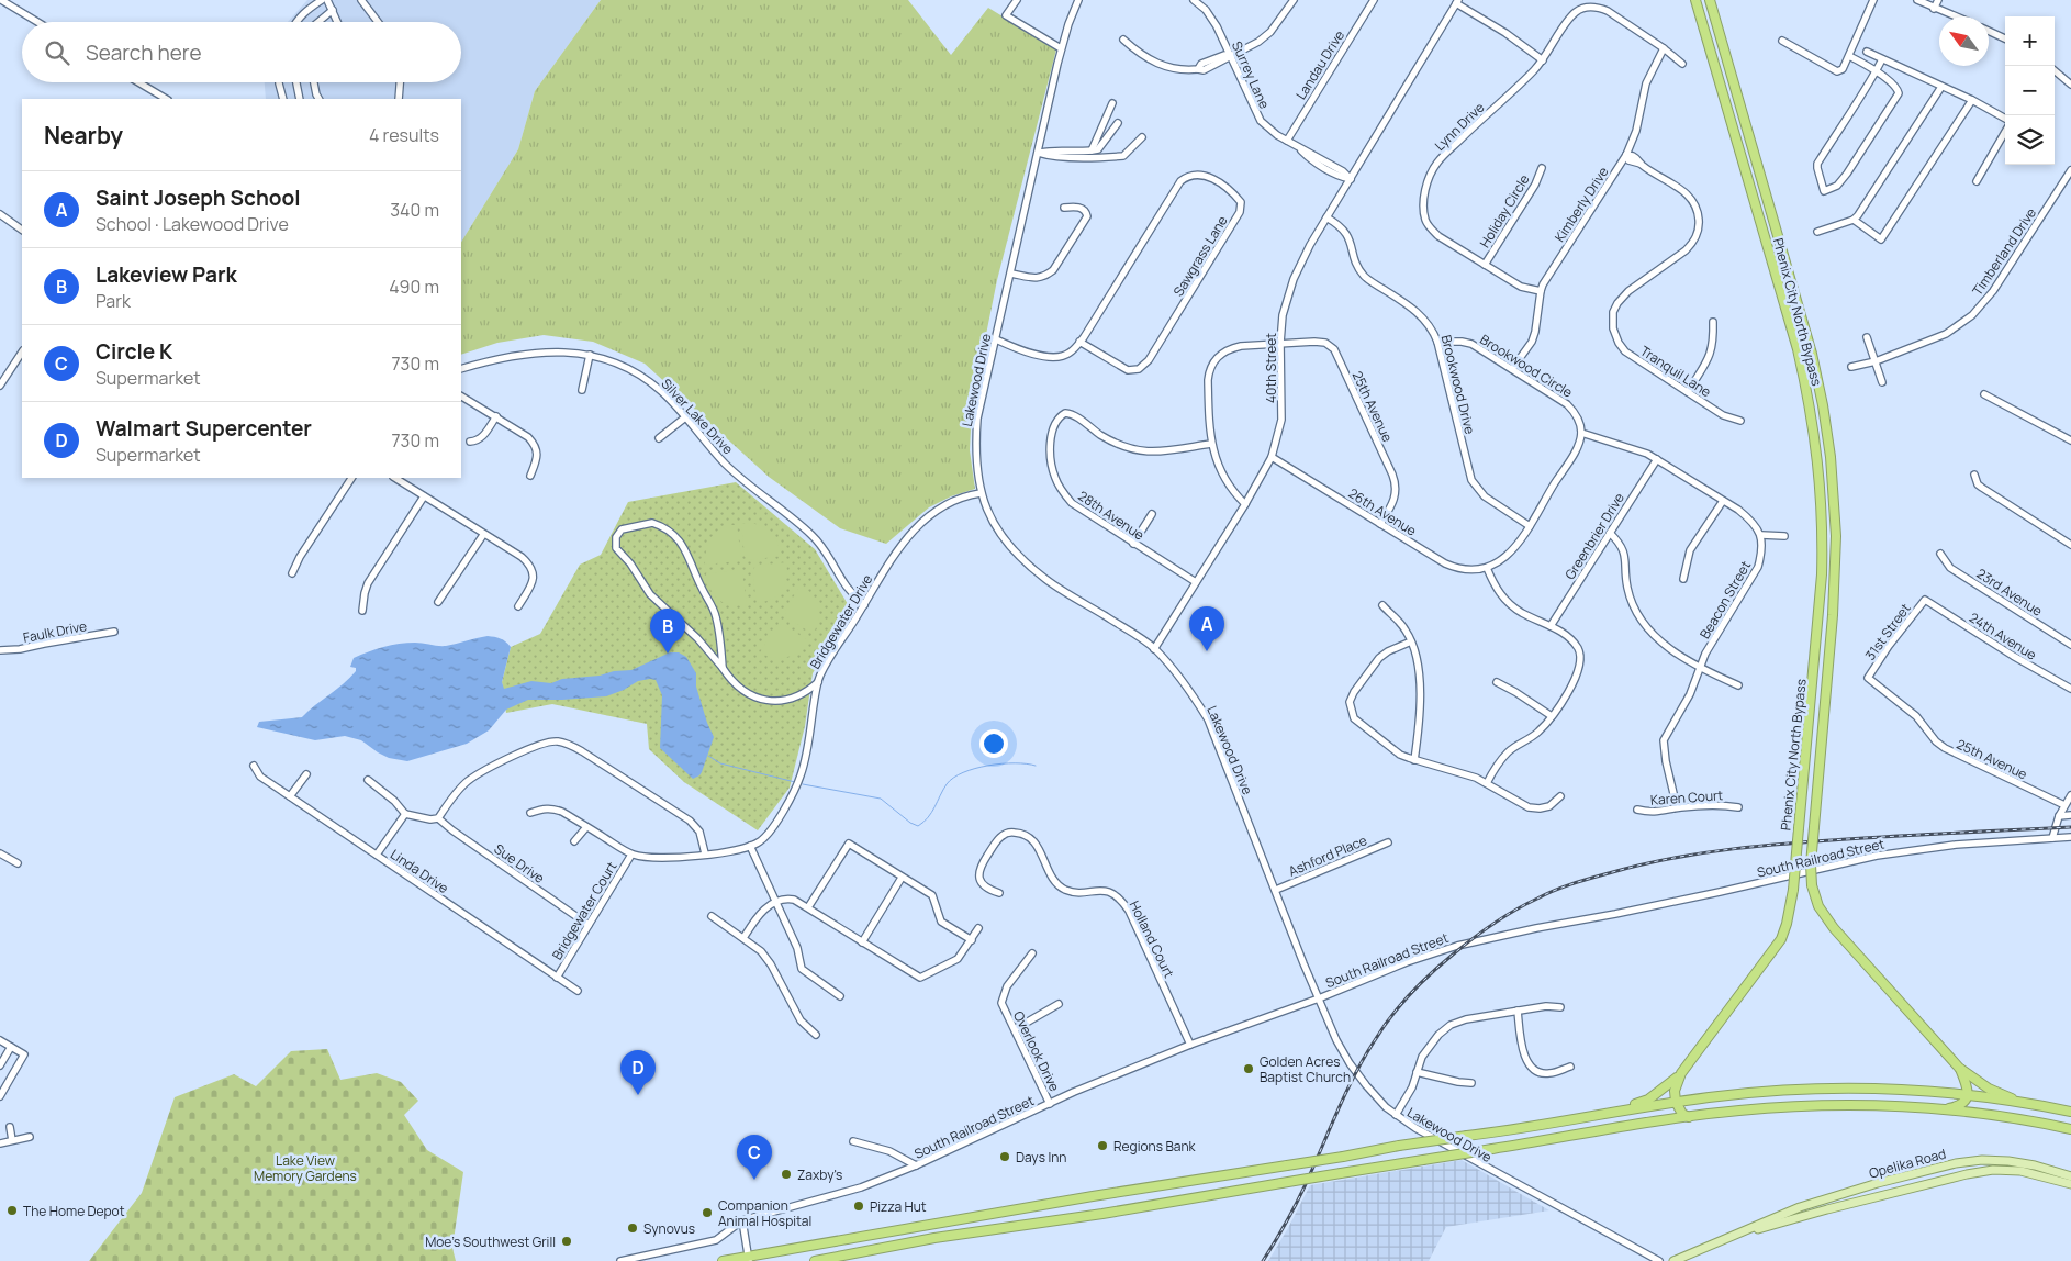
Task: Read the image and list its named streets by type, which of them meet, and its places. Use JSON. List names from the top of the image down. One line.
{"streets":{"highway":["Phenix City North Bypass"],"main road":["Opelika Road"],"street":["Landau Drive","Surrey Lane","Lynn Drive","Kimberly Drive","Holiday Circle","Timberland Drive","Sawgrass Lane","Brookwood Circle","40th Street","Tranquil Lane","Lakewood Drive","Brookwood Drive","25th Avenue","Silver Lake Drive","26th Avenue","28th Avenue","Greenbrier Drive","23rd Avenue","Beacon Street","Bridgewater Drive","Faulk Drive","31st Street","24th Avenue","Karen Court","Ashford Place","South Railroad Street","Sue Drive","Linda Drive","Bridgewater Court","Holland Court","Overlook Drive"]},"crossings":[["Landau Drive","Surrey Lane"],["Surrey Lane","40th Street"],["Lynn Drive","Kimberly Drive"],["Lynn Drive","Holiday Circle"],["Kimberly Drive","Brookwood Circle"],["Kimberly Drive","Tranquil Lane"],["Sawgrass Lane","Lakewood Drive"],["Brookwood Circle","Brookwood Drive"],["40th Street","Lakewood Drive"],["40th Street","Brookwood Drive"],["40th Street","25th Avenue"],["40th Street","26th Avenue"],["40th Street","28th Avenue"],["Lakewood Drive","Bridgewater Drive"],["Lakewood Drive","Ashford Place"],["Lakewood Drive","South Railroad Street"],["25th Avenue","26th Avenue"],["25th Avenue","28th Avenue"],["25th Avenue","31st Street"],["Silver Lake Drive","Bridgewater Drive"],["Beacon Street","Karen Court"],["31st Street","24th Avenue"],["South Railroad Street","Holland Court"],["South Railroad Street","Overlook Drive"],["Sue Drive","Bridgewater Court"],["Linda Drive","Bridgewater Court"]],"parks":["Lake View Memory Gardens"],"places":["Golden Acres Baptist Church","Regions Bank","Days Inn","Zaxby's","Pizza Hut","The Home Depot","Companion Animal Hospital","Synovus","Moe's Southwest Grill"],"north":"top left","page":{"map_buttons":["+","−"],"search":"Search here","heading":["Nearby","4 results"],"list":[{"mark":"A","name":"Saint Joseph School","note":"School · Lakewood Drive","value":"340 m"},{"mark":"B","name":"Lakeview Park","note":"Park","value":"490 m"},{"mark":"C","name":"Circle K","note":"Supermarket","value":"730 m"},{"mark":"D","name":"Walmart Supercenter","note":"Supermarket","value":"730 m"}],"pins":["A","B","D","C"]}}
